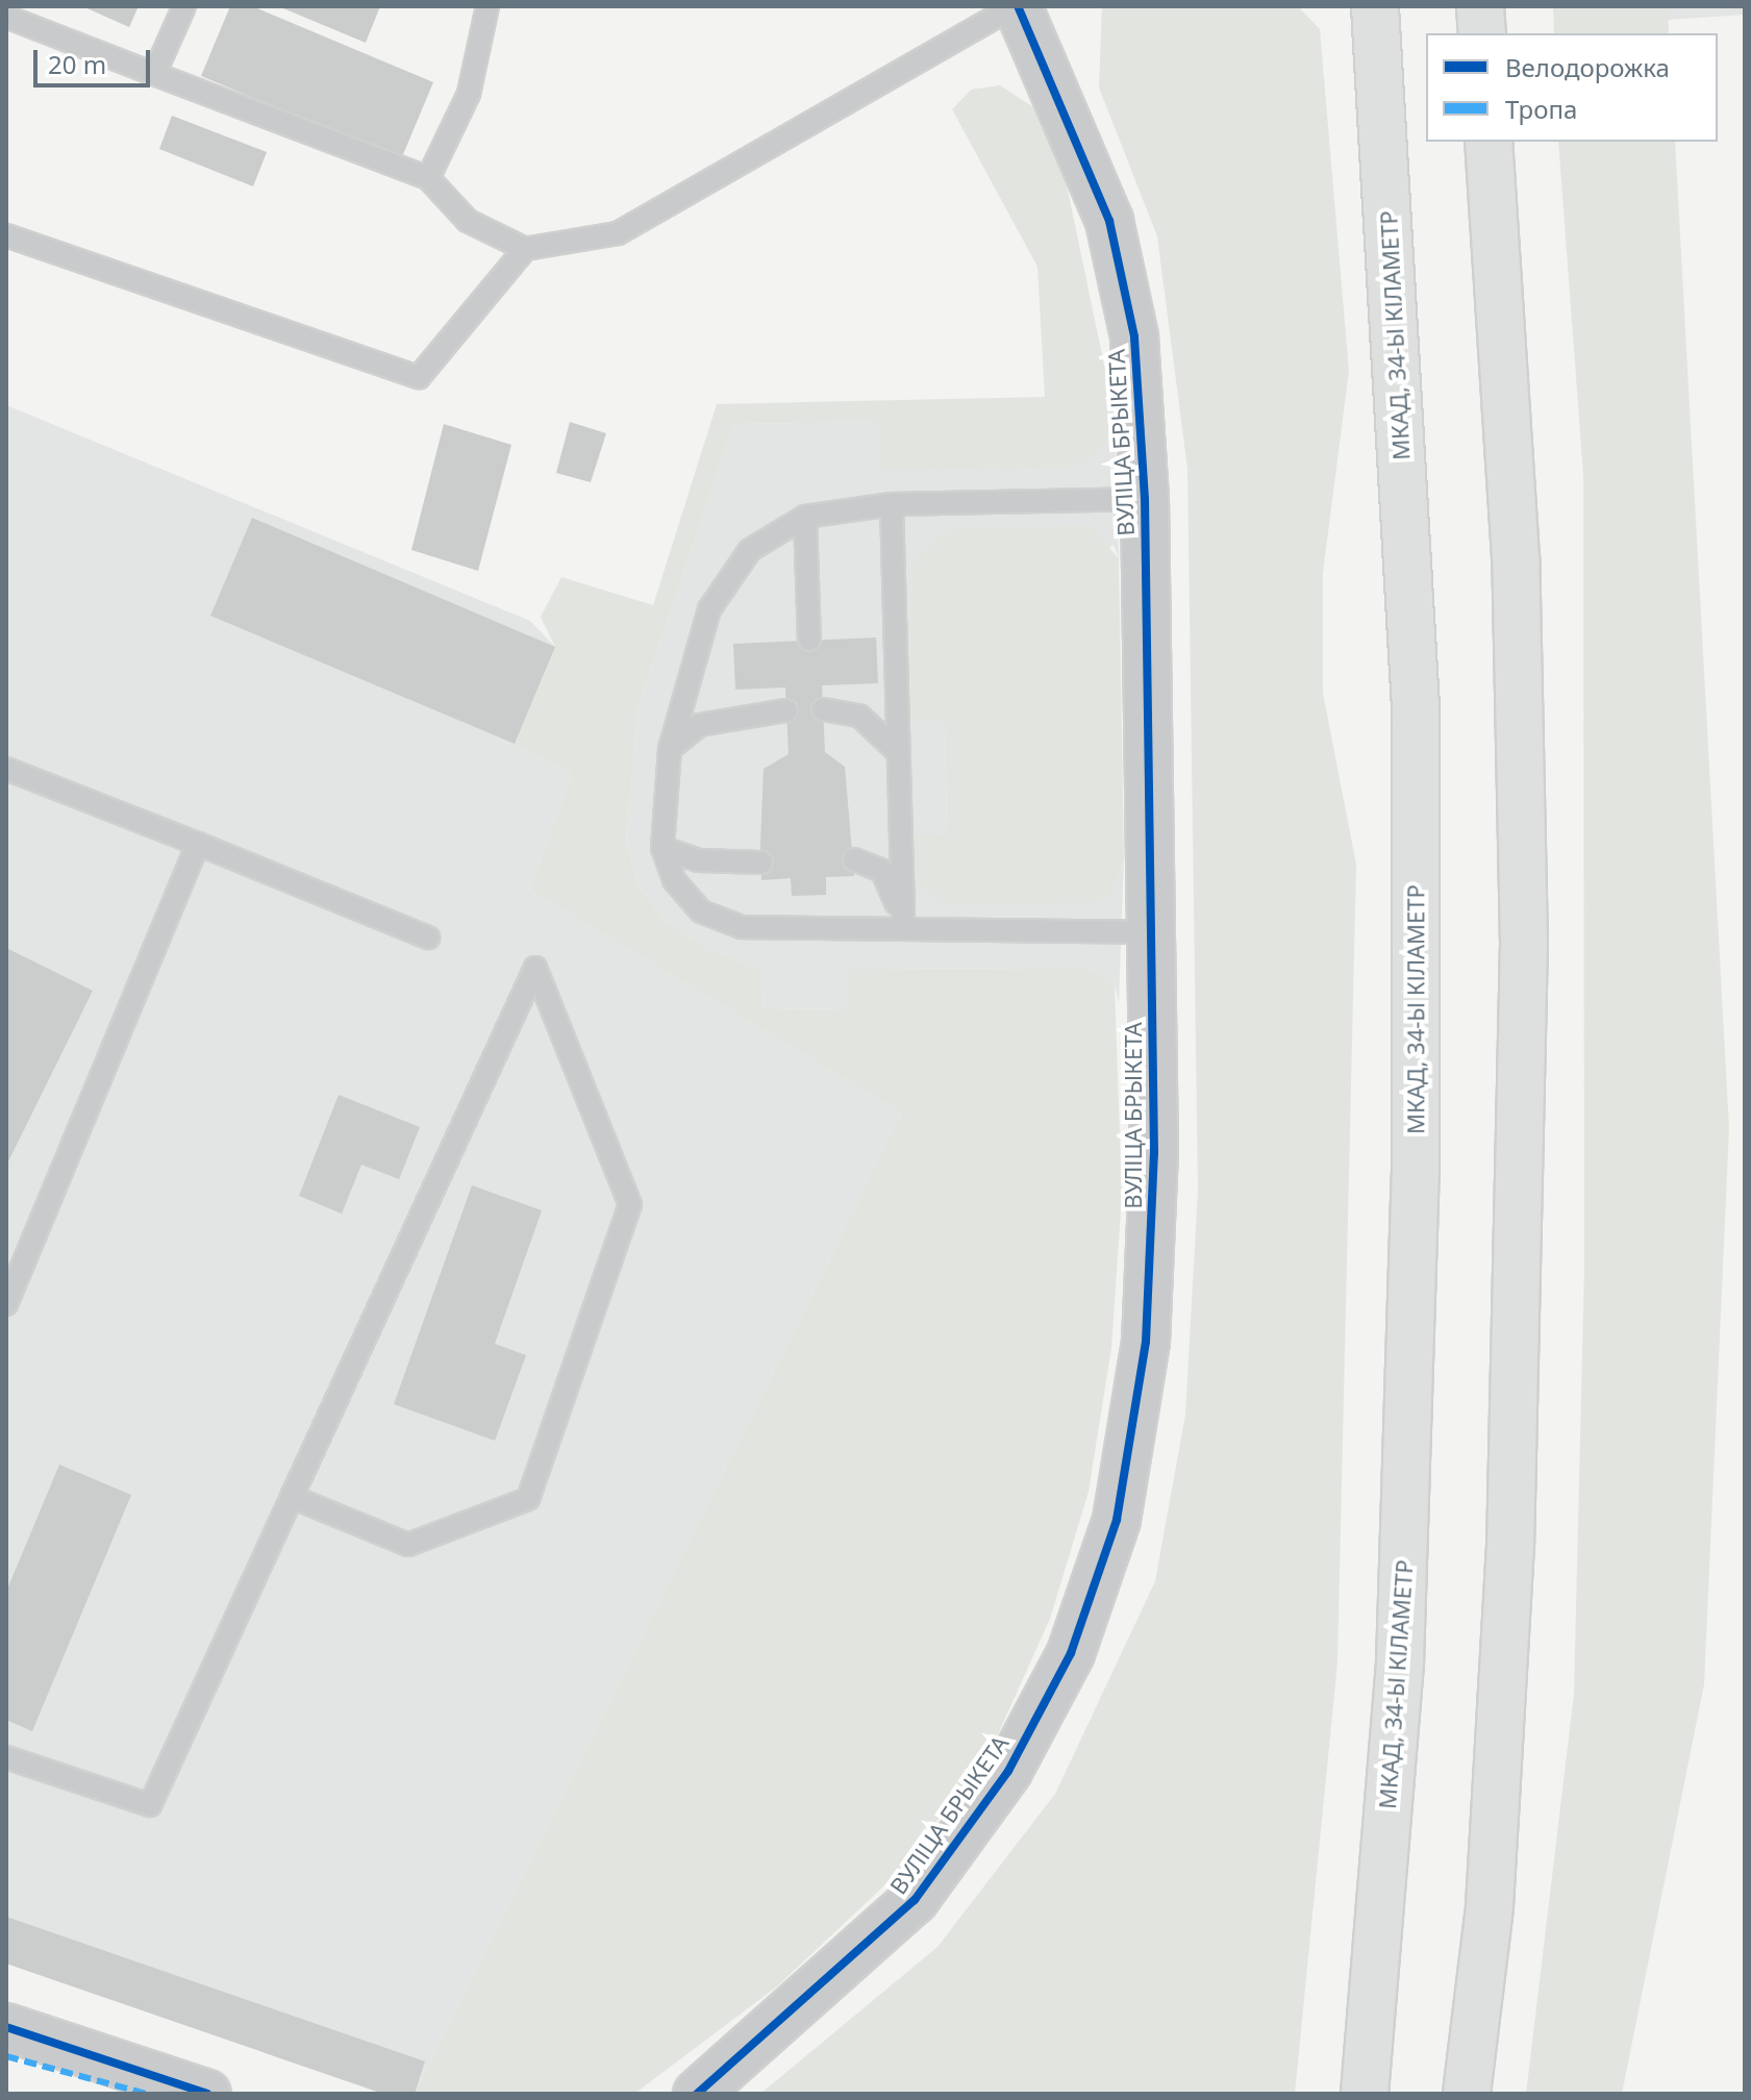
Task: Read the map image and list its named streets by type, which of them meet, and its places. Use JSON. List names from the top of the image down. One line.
{"streets":{"highway":["МКАД, 34-Ы КІЛАМЕТР"],"street":["ВУЛІЦА БРЫКЕТА"]},"legend":["Велодорожка","Тропа"],"scale_bar":"20 m"}
